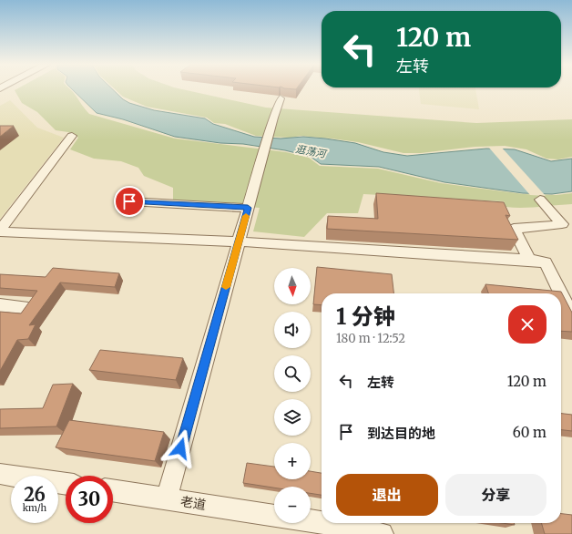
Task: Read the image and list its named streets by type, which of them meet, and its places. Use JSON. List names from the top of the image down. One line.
{"streets":{"street":["老道"]},"water":["逛荡河"],"north":"bottom","page":{"turn":["120 m","左转"],"map_buttons":["+","−"],"heading":["1 分钟","180 m · 12:52"],"list":[{"name":"左转","value":"120 m"},{"name":"到达目的地","value":"60 m"}],"buttons":["退出","分享"],"speed":"26 km/h","limit":"30"}}
